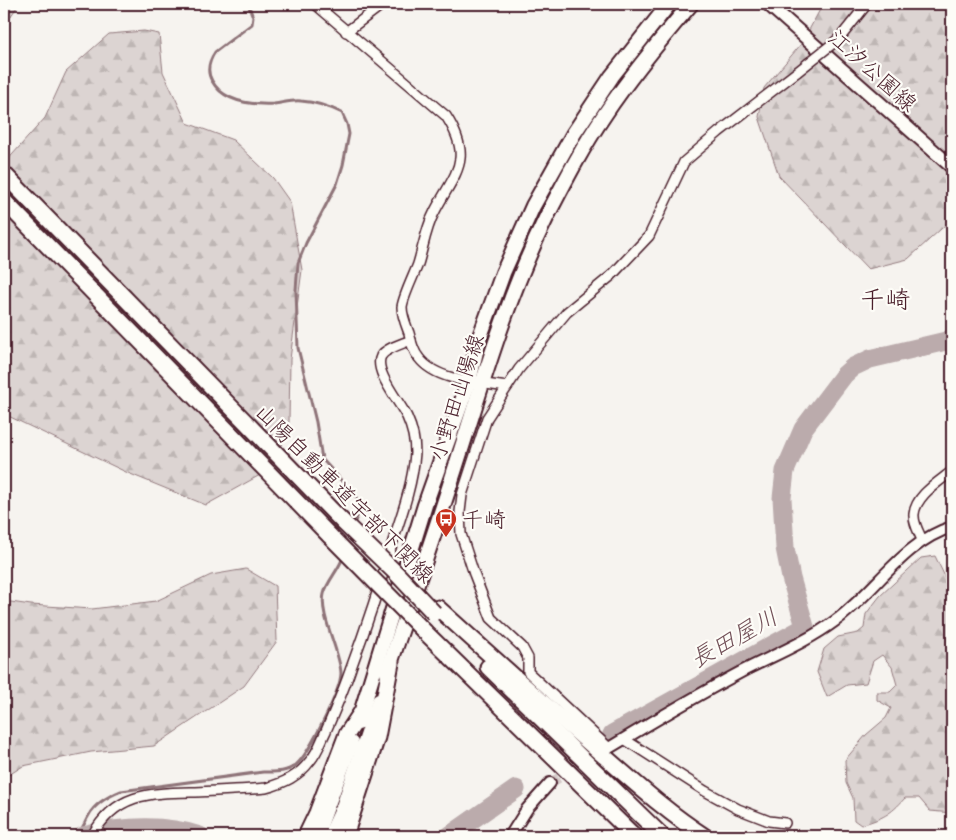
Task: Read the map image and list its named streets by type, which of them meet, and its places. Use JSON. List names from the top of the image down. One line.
{"streets":{"highway":["山陽自動車道宇部下関線"],"main road":["江汐公園線","小野田山陽線"]},"districts":["千崎"],"water":["長田屋川"],"places":{"bus stop":["千崎"]}}
